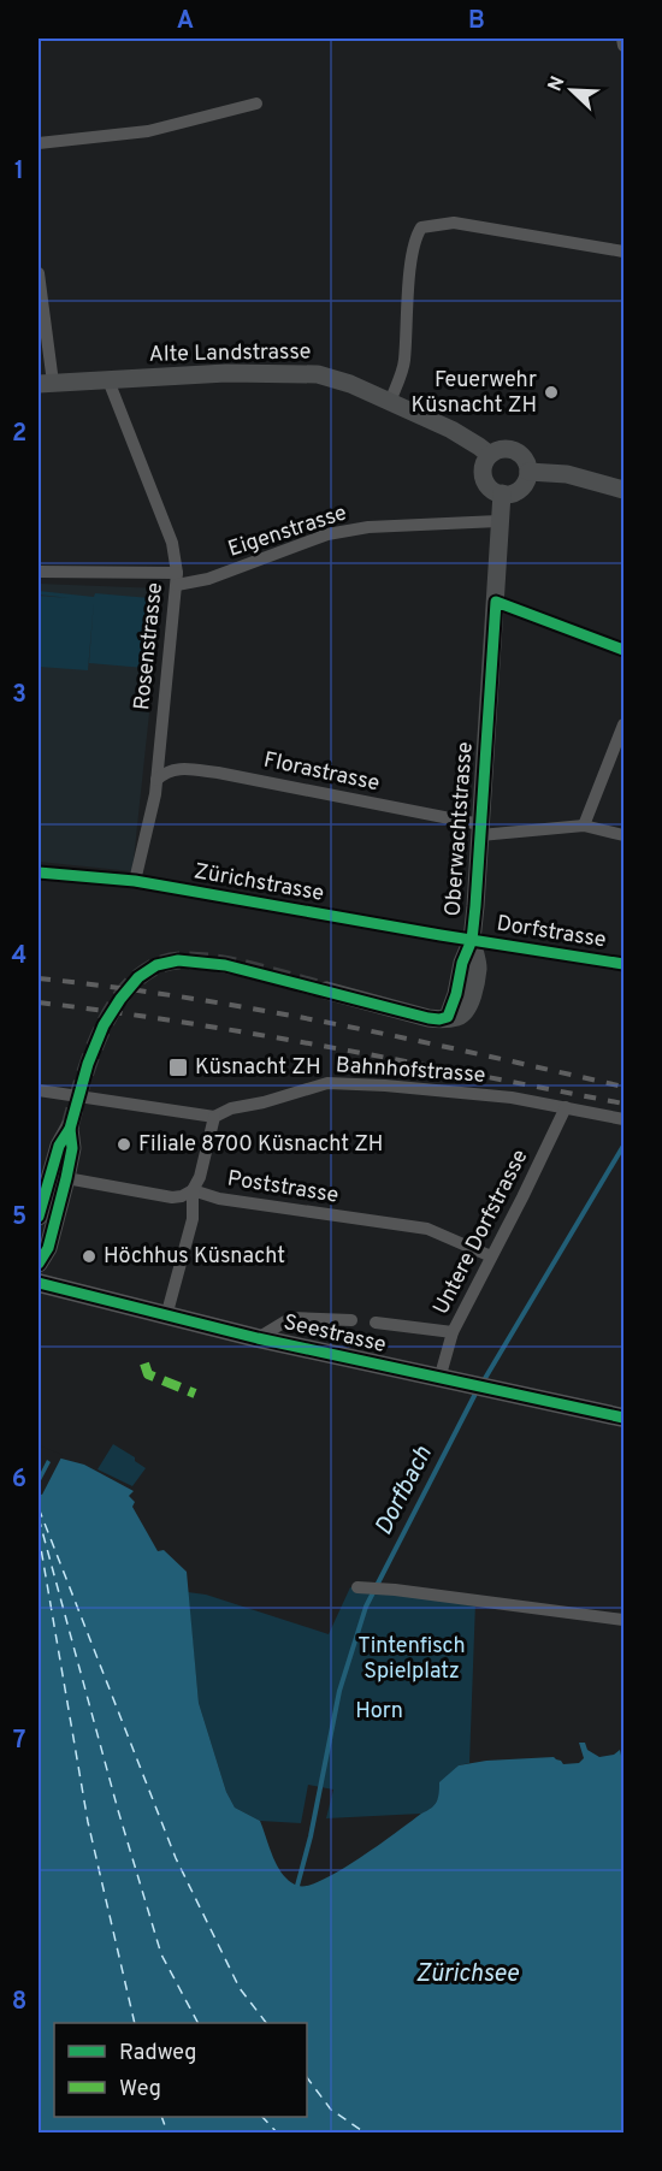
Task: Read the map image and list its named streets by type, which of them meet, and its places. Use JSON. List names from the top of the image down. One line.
{"streets":{"main road":["Alte Landstrasse","Oberwachtstrasse","Seestrasse"],"street":["Eigenstrasse","Rosenstrasse","Florastrasse","Zürichstrasse","Dorfstrasse","Bahnhofstrasse","Poststrasse","Untere Dorfstrasse"]},"crossings":[["Alte Landstrasse","Rosenstrasse"],["Alte Landstrasse","Oberwachtstrasse"],["Eigenstrasse","Rosenstrasse"],["Eigenstrasse","Oberwachtstrasse"],["Rosenstrasse","Florastrasse"],["Rosenstrasse","Zürichstrasse"],["Florastrasse","Oberwachtstrasse"],["Oberwachtstrasse","Zürichstrasse"],["Oberwachtstrasse","Dorfstrasse"],["Zürichstrasse","Dorfstrasse"],["Bahnhofstrasse","Untere Dorfstrasse"],["Poststrasse","Untere Dorfstrasse"],["Untere Dorfstrasse","Seestrasse"]],"water":["Dorfbach","Zürichsee"],"parks":["Tintenfisch Spielplatz","Horn"],"places":{"other":["Feuerwehr Küsnacht ZH","Filiale 8700 Küsnacht ZH","Höchhus Küsnacht"],"transit":["Küsnacht ZH"]},"legend":["Radweg","Weg"],"north":"top left","grid":{"columns":["A","B"],"rows":["1","2","3","4","5","6","7","8"]}}
